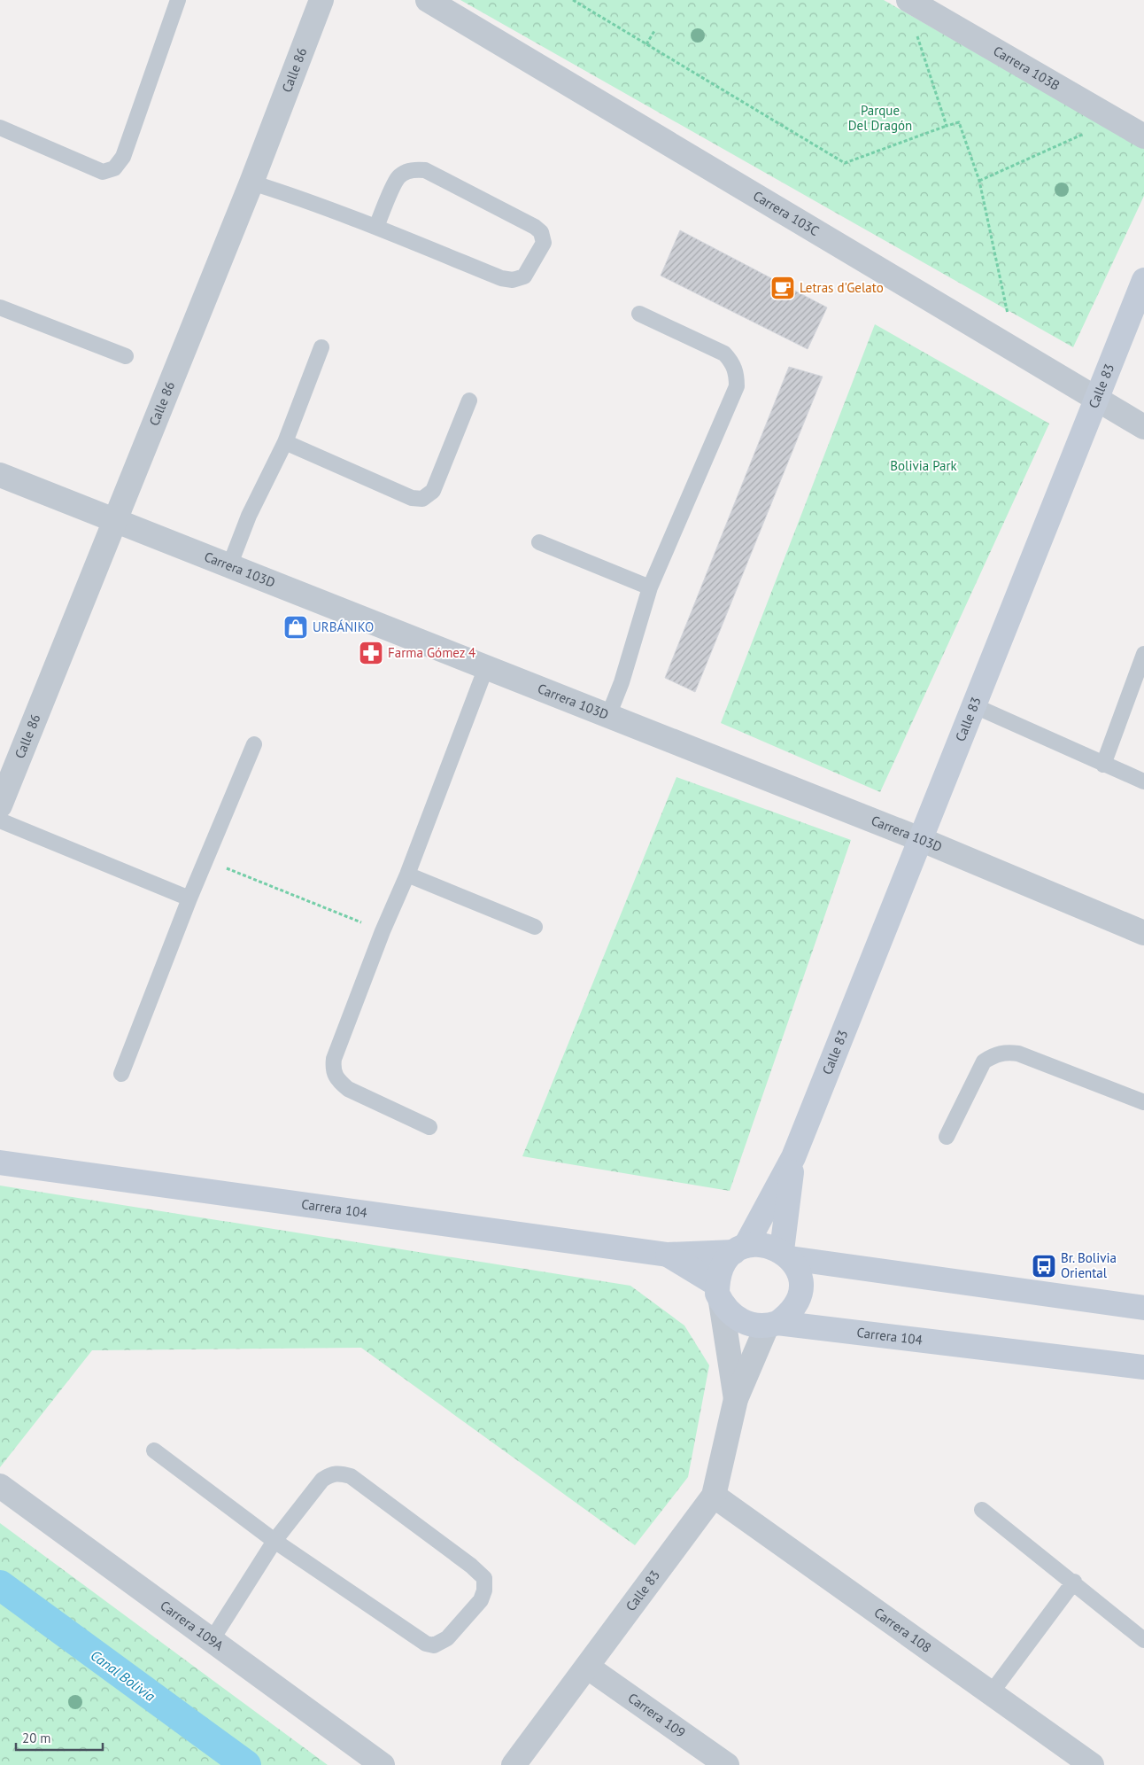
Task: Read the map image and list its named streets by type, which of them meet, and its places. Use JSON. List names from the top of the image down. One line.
{"streets":{"street":["Carrera 103B","Calle 86","Carrera 103C","Calle 83","Carrera 103D","Carrera 104","Carrera 109A","Carrera 108","Carrera 109"]},"crossings":[["Calle 86","Carrera 103D"],["Carrera 103C","Calle 83"],["Calle 83","Carrera 103D"],["Calle 83","Carrera 104"],["Calle 83","Carrera 108"],["Calle 83","Carrera 109"]],"water":["Canal Bolivia"],"parks":["Parque Del Dragón","Bolivia Park"],"places":{"cafe":["Letras d'Gelato"],"shop":["URBÁNIKO"],"pharmacy":["Farma Gómez 4"],"bus stop":["Br. Bolivia Oriental"]},"scale_bar":"20 m"}
